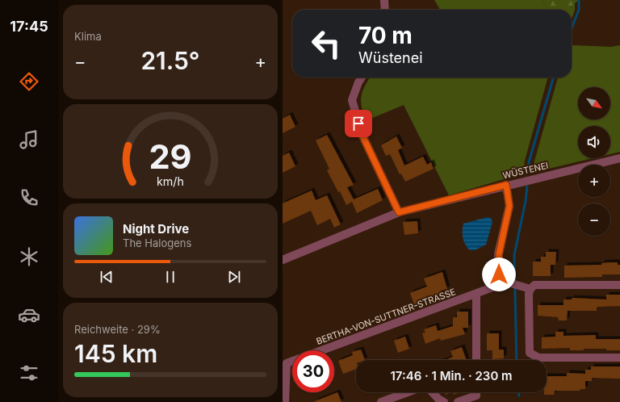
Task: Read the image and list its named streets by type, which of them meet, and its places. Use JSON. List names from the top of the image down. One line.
{"streets":{"street":["WÜSTENEI","BERTHA-VON-SUTTNER-STRASSE"]},"north":"bottom right","page":{"tabs":"17:45","tile":["Klima",["Reichweite · 29%","145 km"]],"turn":["70 m","Wüstenei"],"heat":["−","21.5°","+"],"map_buttons":["+","−"],"song":["Night Drive","The Halogens"],"limit":"30","trip":"17:46 · 1 Min. · 230 m","gauge":["29","km/h"]}}
